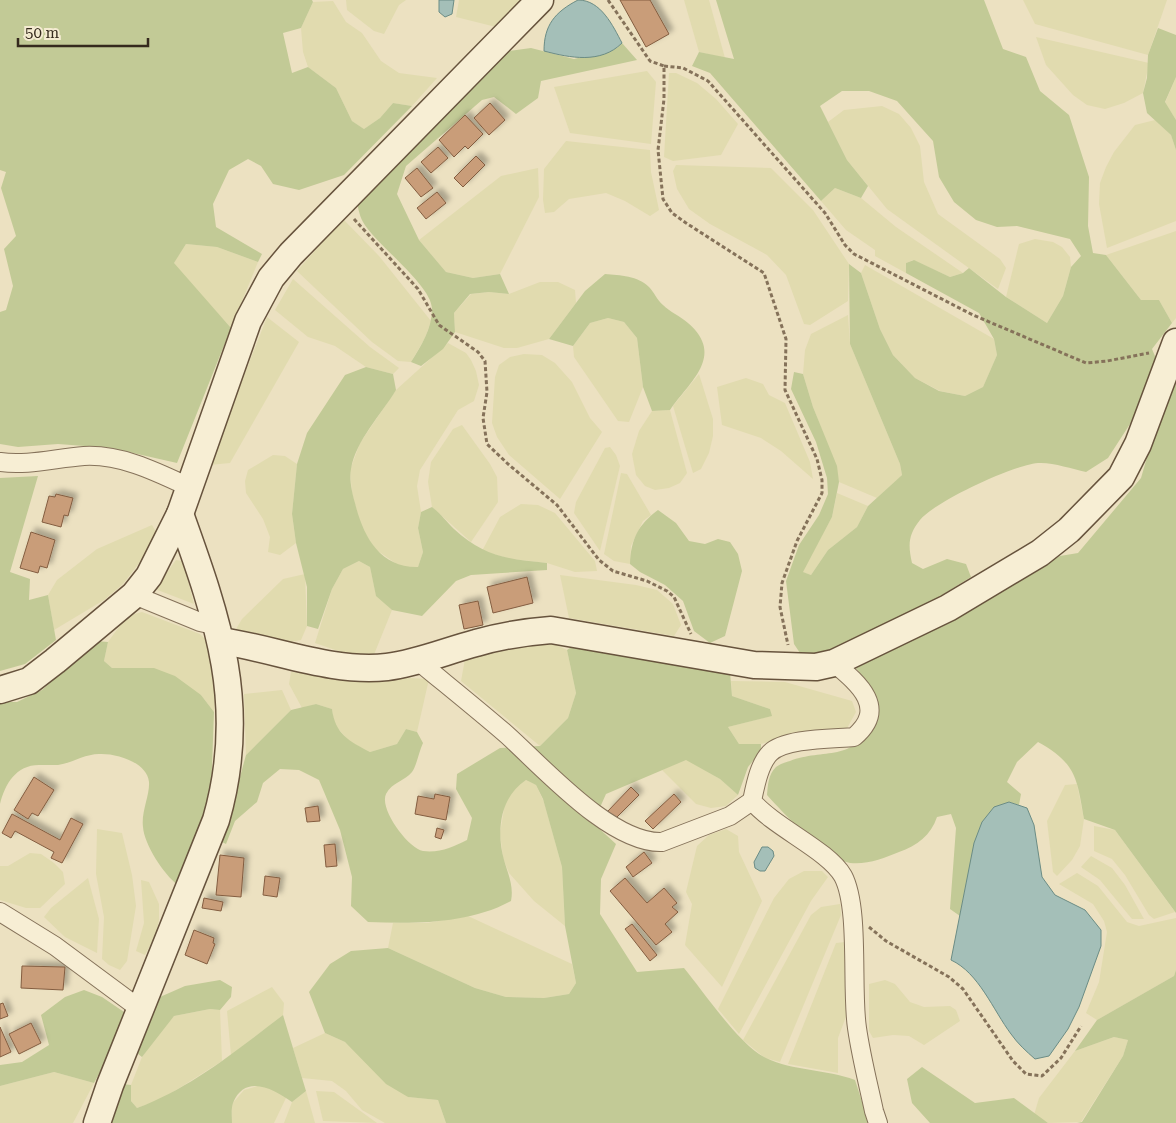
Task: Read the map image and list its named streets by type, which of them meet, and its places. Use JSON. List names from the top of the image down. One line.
{"scale_bar":"50 m"}
